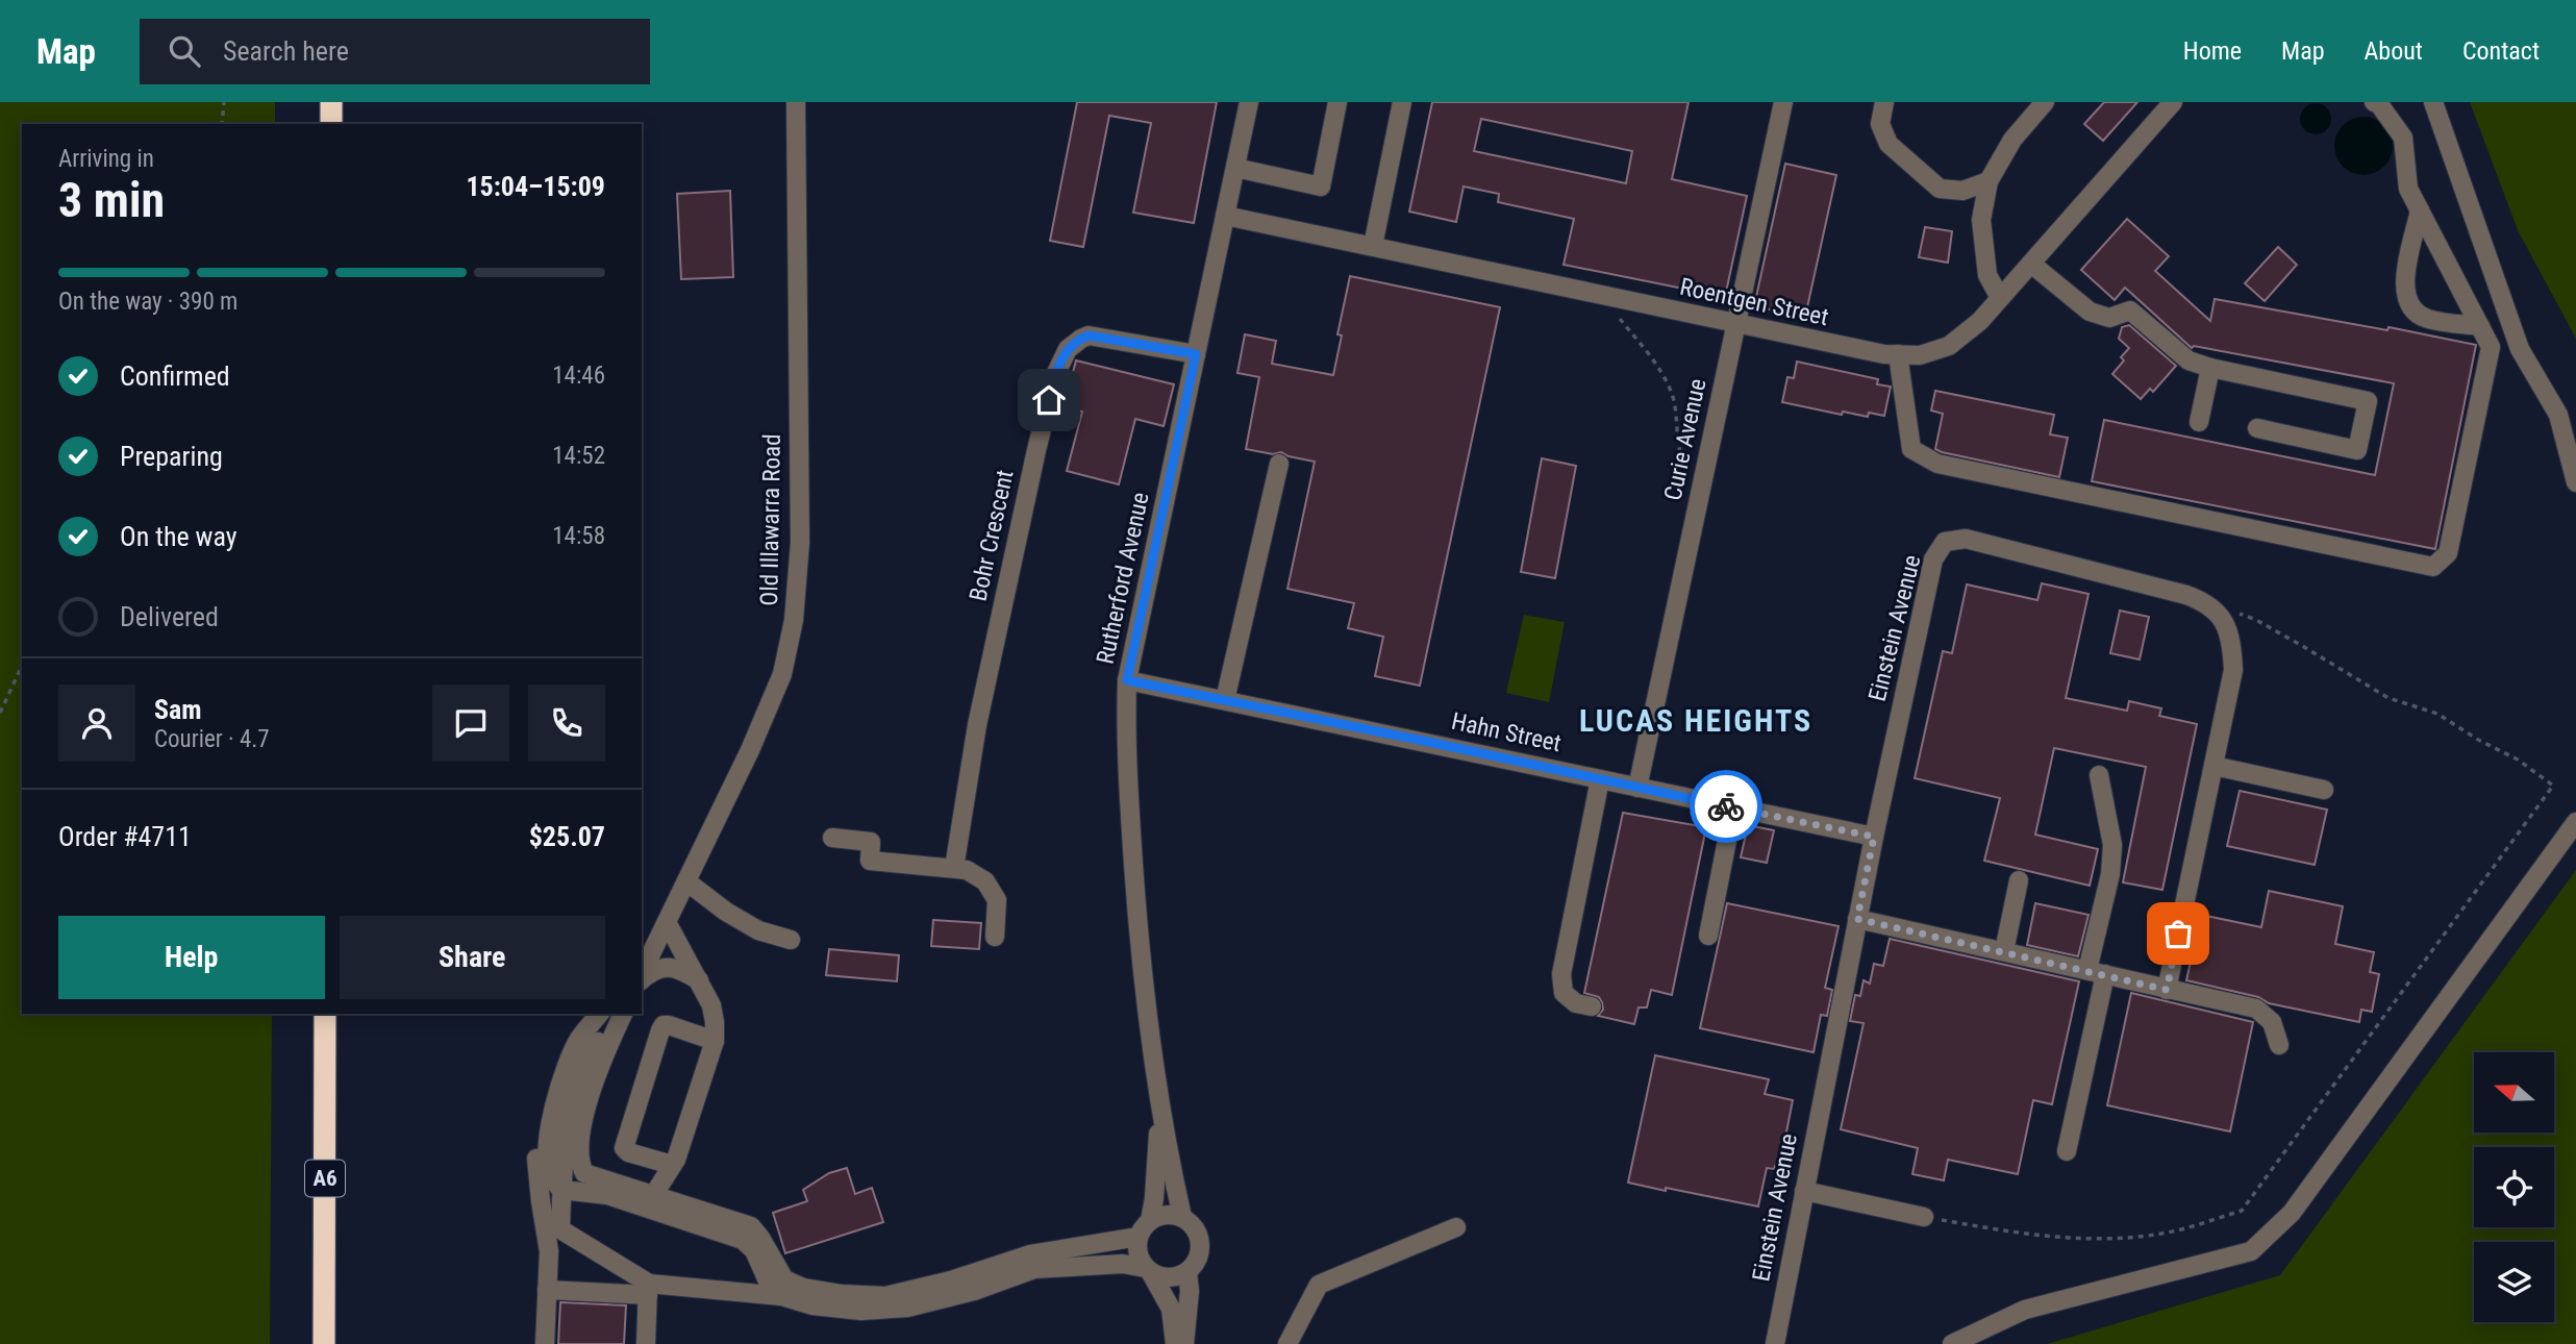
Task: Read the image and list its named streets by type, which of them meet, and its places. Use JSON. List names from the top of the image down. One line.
{"streets":{"highway":["A6"],"lane":["Roentgen Street","Curie Avenue","Old Illawarra Road","Bohr Crescent","Rutherford Avenue","Einstein Avenue","Hahn Street"]},"crossings":[["Roentgen Street","Curie Avenue"],["Roentgen Street","Rutherford Avenue"],["Curie Avenue","Hahn Street"],["Bohr Crescent","Rutherford Avenue"],["Rutherford Avenue","Hahn Street"],["Einstein Avenue","Hahn Street"]],"districts":["LUCAS HEIGHTS"],"north":"left","page":{"header":"Map","search":"Search here","nav":["Home","Map","About","Contact"],"heading":["3 min","Arriving in","15:04–15:09"],"panel":["Sam","Courier · 4.7","Order #4711","$25.07"],"bar":"On the way · 390 m","list":[["Confirmed","14:46"],["Preparing","14:52"],["On the way","14:58"],"Delivered"],"buttons":["Help","Share"]}}
